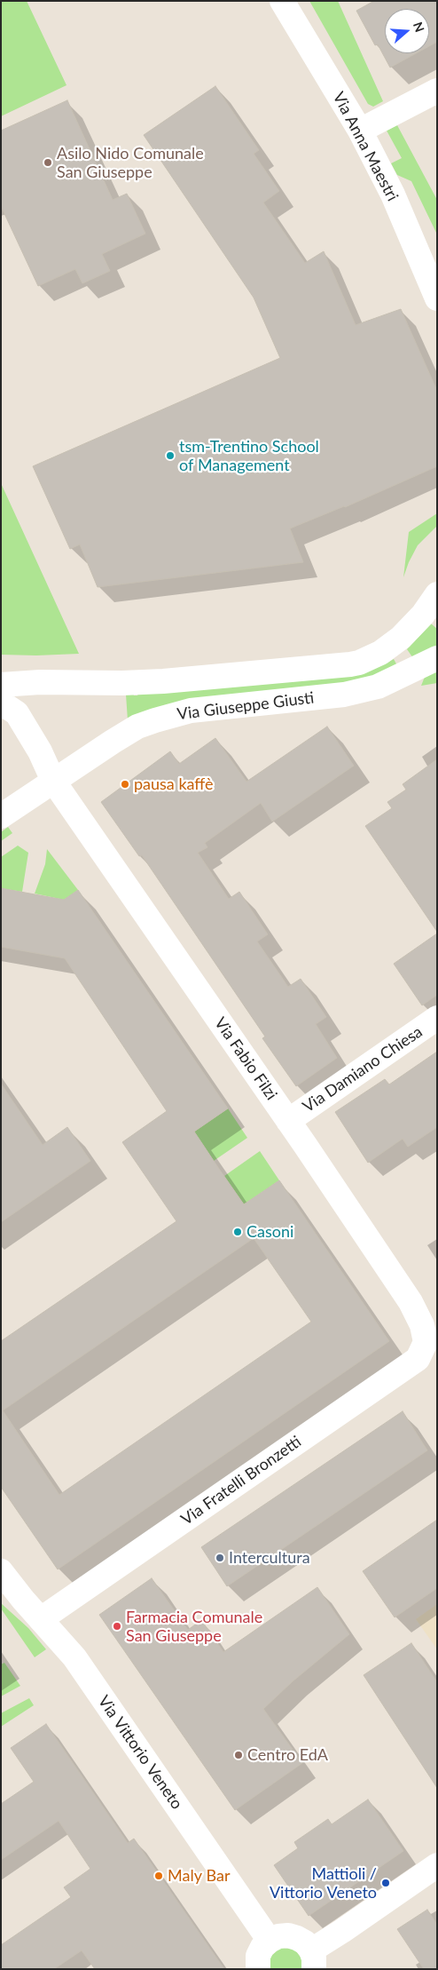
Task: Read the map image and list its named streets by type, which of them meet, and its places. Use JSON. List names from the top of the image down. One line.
{"streets":{"street":["Via Anna Maestri","Via Giuseppe Giusti","Via Fabio Filzi","Via Damiano Chiesa","Via Fratelli Bronzetti","Via Vittorio Veneto"]},"crossings":[["Via Giuseppe Giusti","Via Fabio Filzi"],["Via Fabio Filzi","Via Damiano Chiesa"],["Via Fabio Filzi","Via Fratelli Bronzetti"],["Via Fratelli Bronzetti","Via Vittorio Veneto"]],"places":["Asilo Nido Comunale San Giuseppe","tsm-Trentino School of Management","pausa kaffè","Casoni","Intercultura","Farmacia Comunale San Giuseppe","Centro EdA","Maly Bar","Mattioli / Vittorio Veneto"],"north":"right"}
